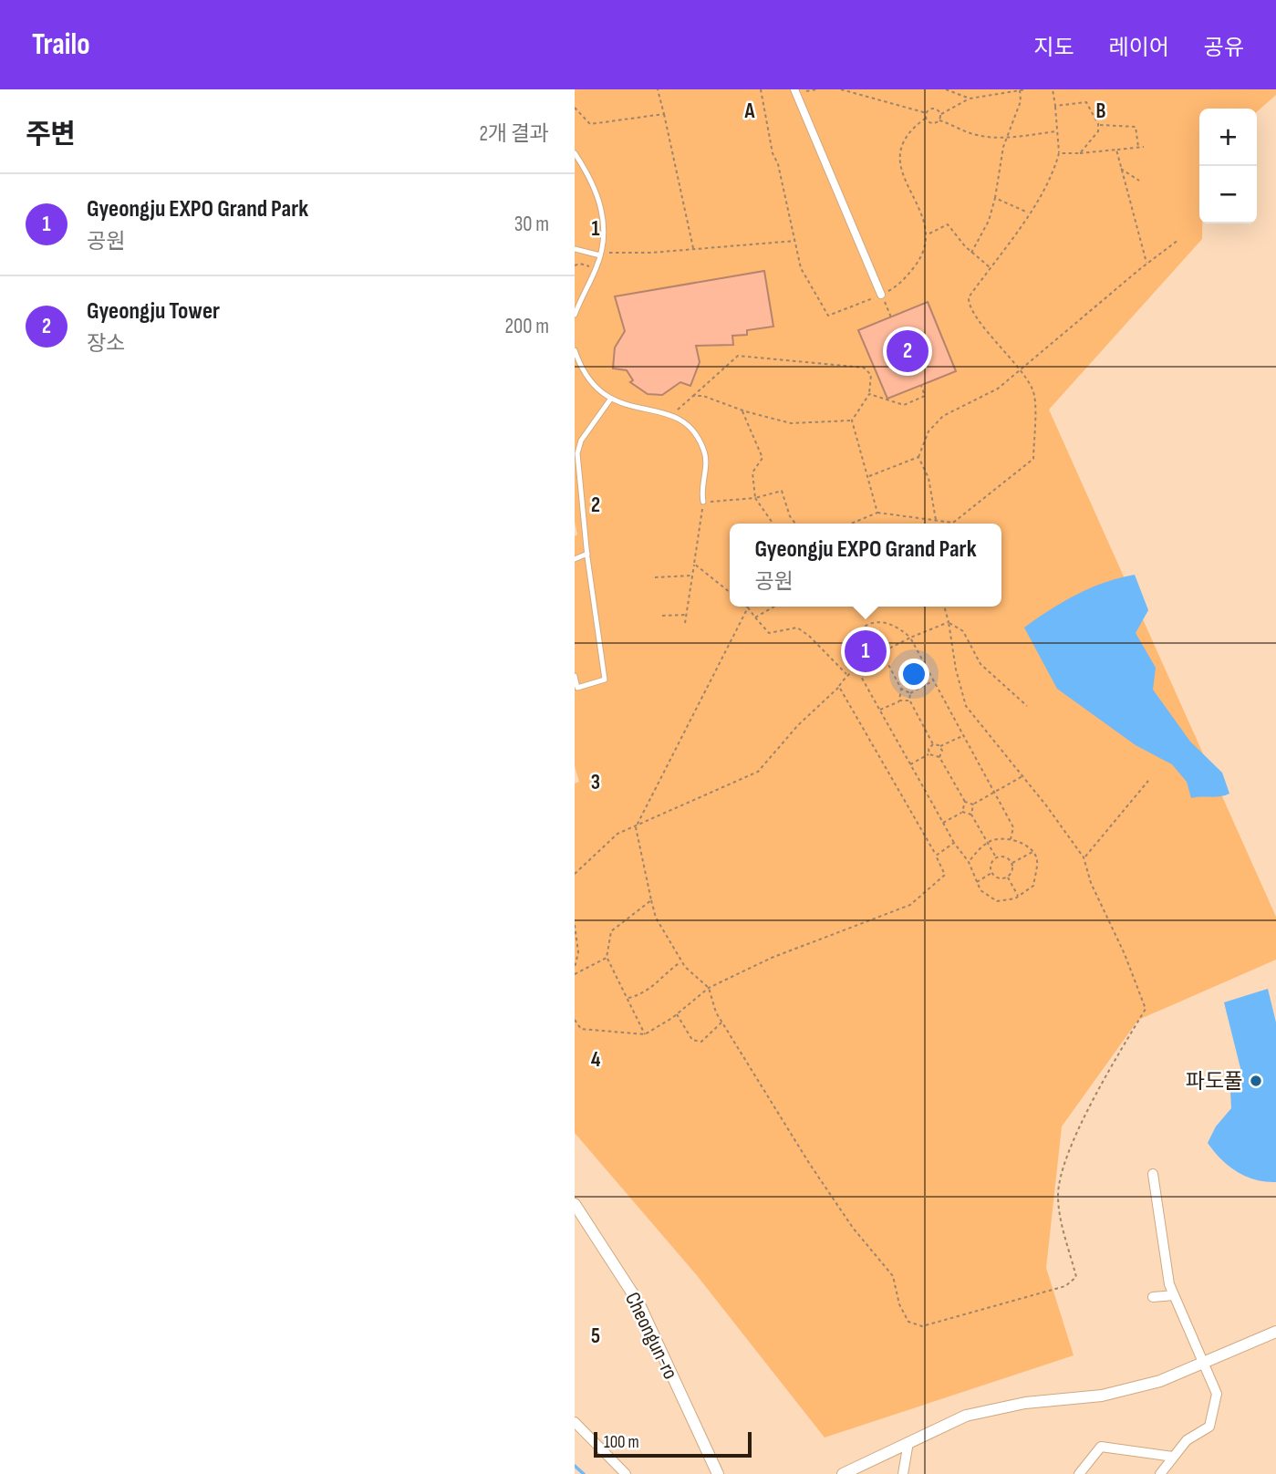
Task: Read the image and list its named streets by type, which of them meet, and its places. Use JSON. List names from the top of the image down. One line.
{"streets":{"street":["Cheongun-ro"]},"places":["파도풀"],"scale_bar":"100 m","page":{"header":"Trailo","nav":["지도","레이어","공유"],"heading":["주변","2개 결과"],"map_buttons":["+","−"],"list":[{"mark":"1","name":"Gyeongju EXPO Grand Park","note":"공원","value":"30 m"},{"mark":"2","name":"Gyeongju Tower","note":"장소","value":"200 m"}],"pins":["2","1"],"popup":["Gyeongju EXPO Grand Park","공원"],"scale":"100 m"},"grid":{"columns":["A","B"],"rows":["1","2","3","4","5"]}}
